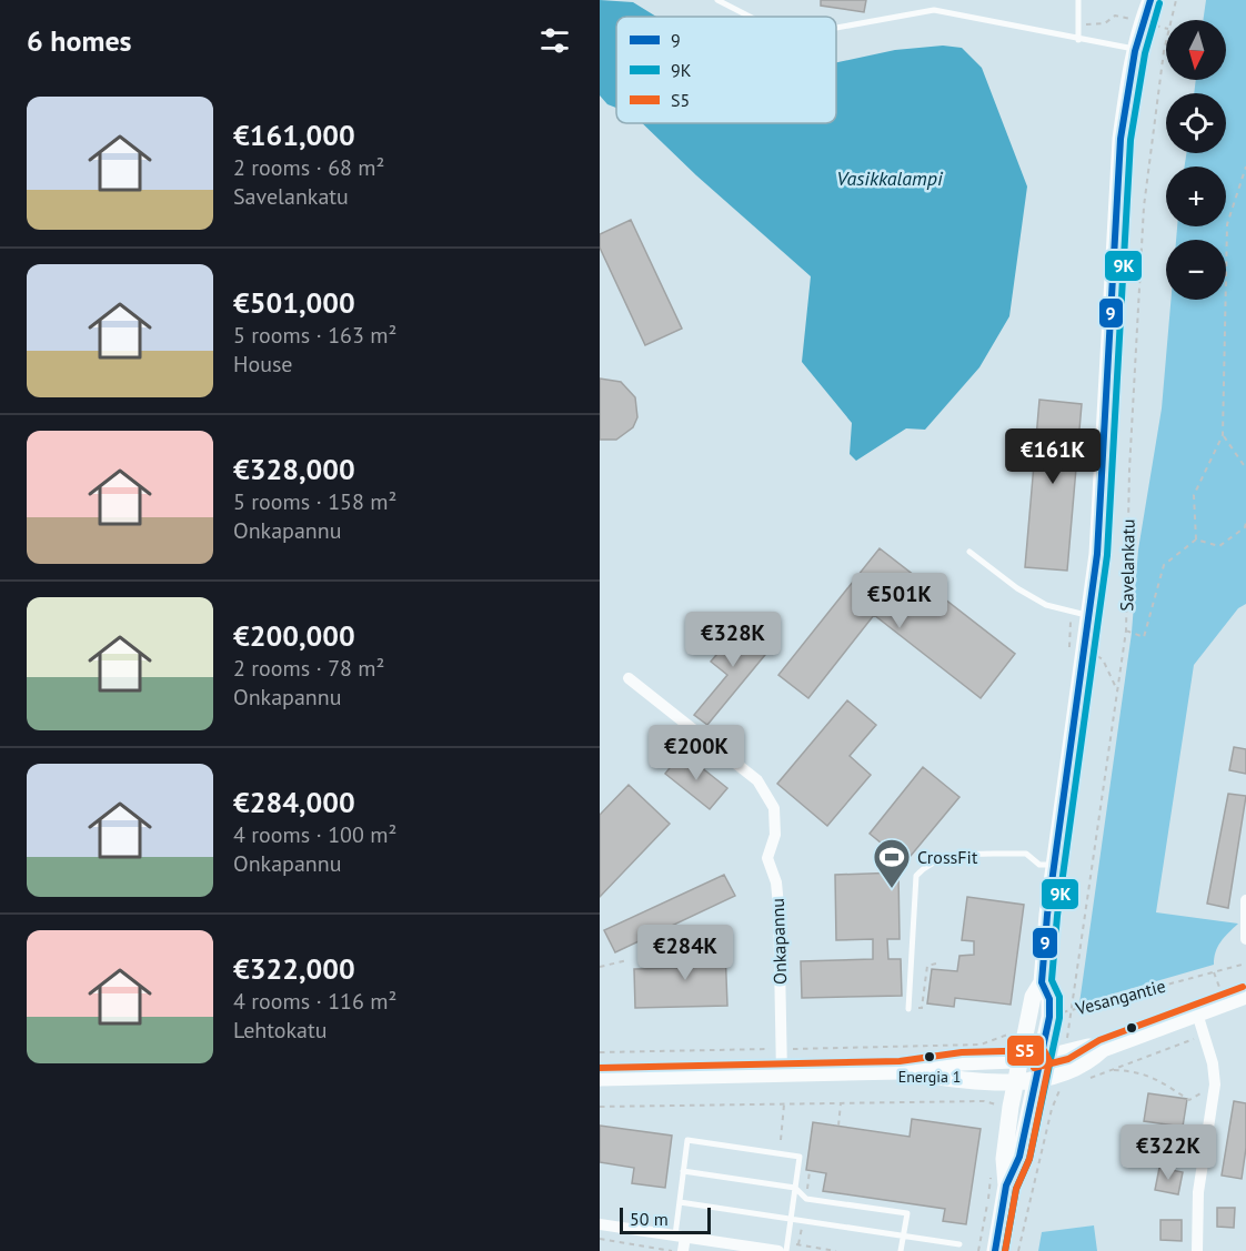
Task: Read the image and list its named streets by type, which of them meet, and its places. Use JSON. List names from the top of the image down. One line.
{"streets":{"main road":["Savelankatu"],"street":["Onkapannu"],"path":["Vesangantie"]},"crossings":[["Savelankatu","Vesangantie"]],"water":["Vasikkalampi"],"places":{"sports":["CrossFit"],"other":["Energia 1"]},"lines":["transit line 9","transit line 9K","transit line S5"],"legend":["9","9K","S5"],"scale_bar":"50 m","north":"bottom","page":{"heading":"6 homes","map_buttons":["+","−"],"list":[{"name":"€161,000","note":"2 rooms · 68 m² · Savelankatu"},{"name":"€501,000","note":"5 rooms · 163 m² · House"},{"name":"€328,000","note":"5 rooms · 158 m² · Onkapannu"},{"name":"€200,000","note":"2 rooms · 78 m² · Onkapannu"},{"name":"€284,000","note":"4 rooms · 100 m² · Onkapannu"},{"name":"€322,000","note":"4 rooms · 116 m² · Lehtokatu"}],"price":["€161K","€501K","€328K","€200K","€284K","€322K"],"scale":"50 m"}}
